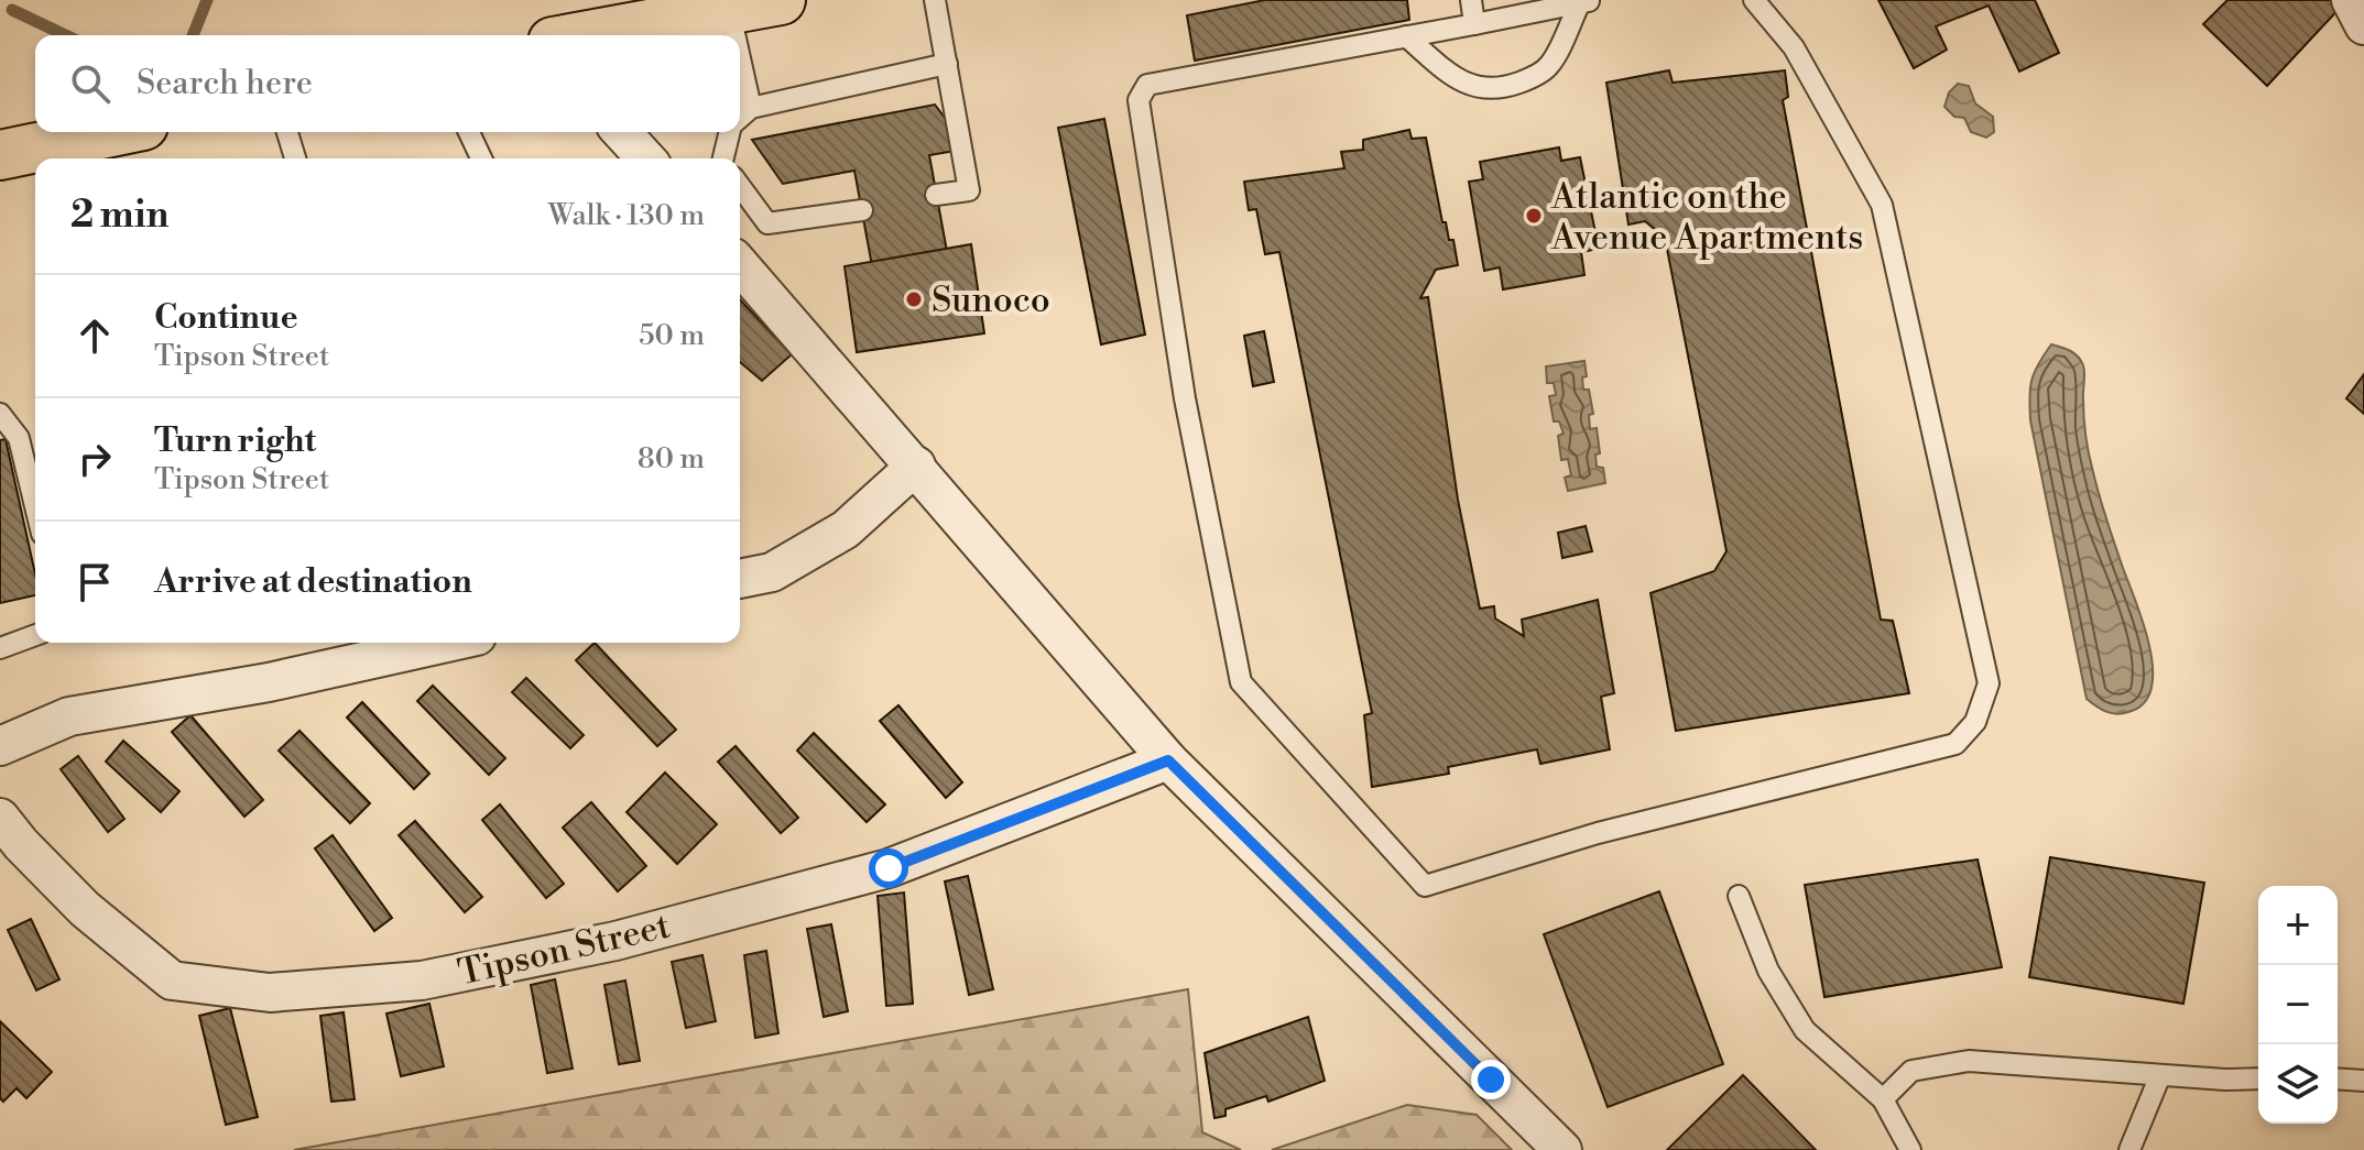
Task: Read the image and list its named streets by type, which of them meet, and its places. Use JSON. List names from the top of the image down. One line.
{"streets":{"street":["Tipson Street"]},"places":["Atlantic on the Avenue Apartments","Sunoco"],"page":{"search":"Search here","heading":["2 min","Walk · 130 m"],"list":[["Continue","Tipson Street","50 m"],["Turn right","Tipson Street","80 m"],"Arrive at destination"],"map_buttons":["+","−"]}}
